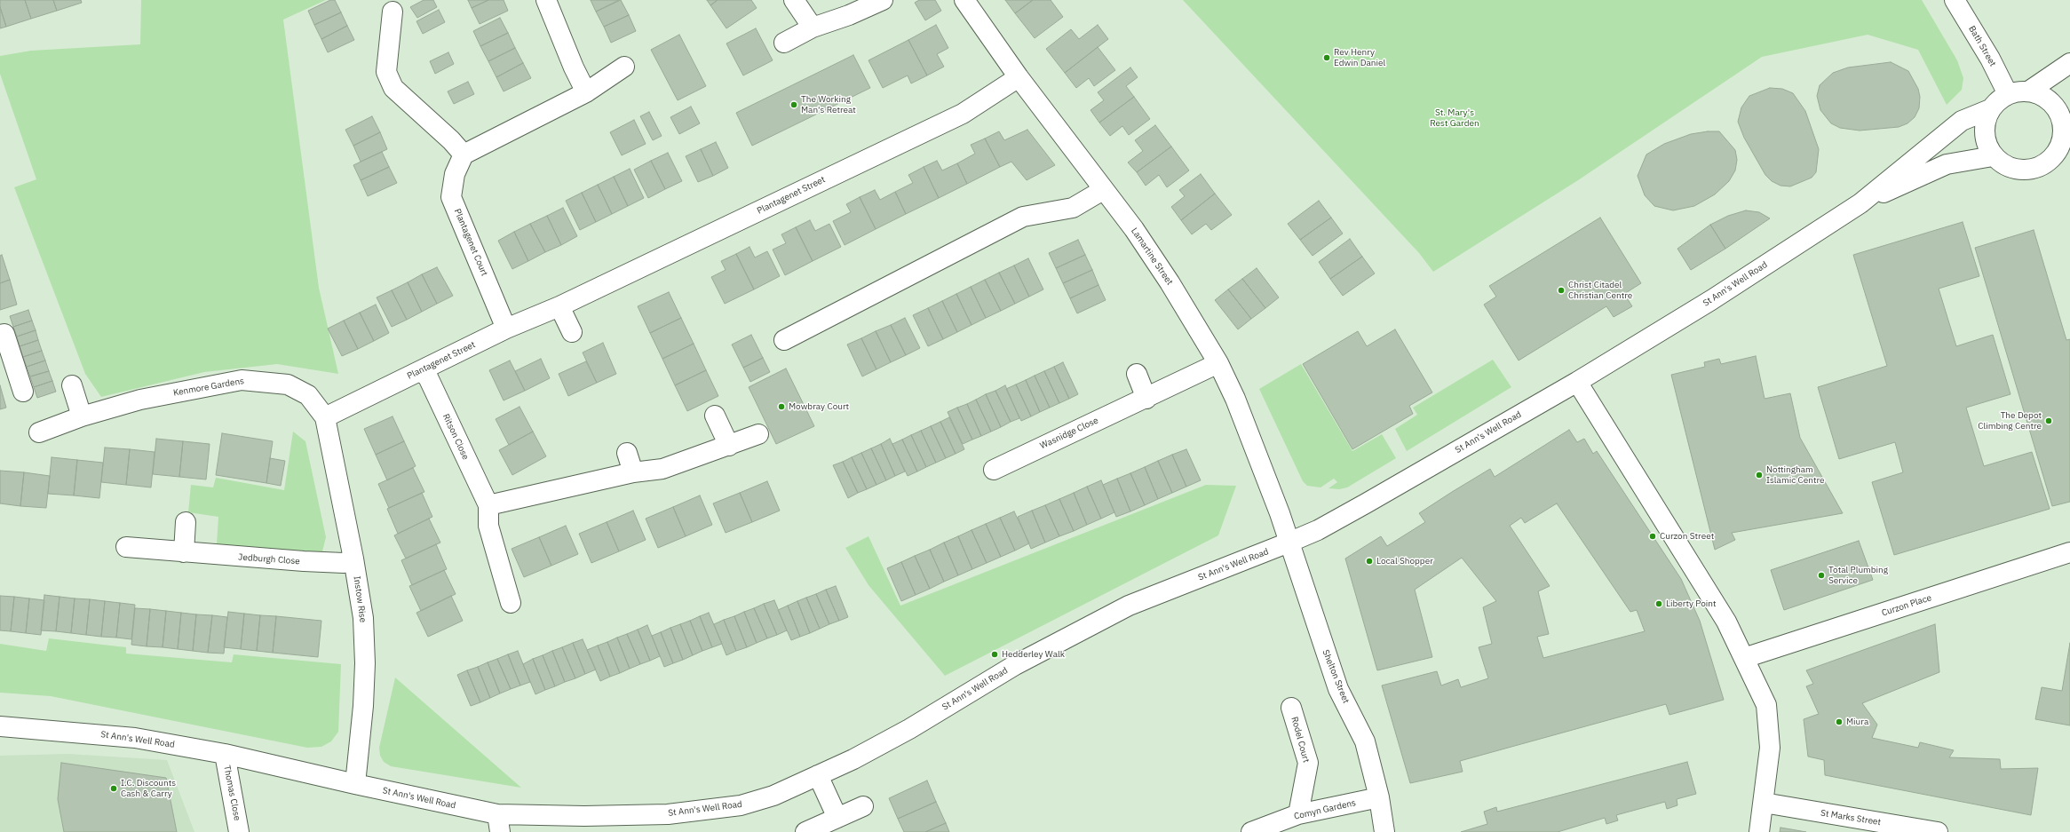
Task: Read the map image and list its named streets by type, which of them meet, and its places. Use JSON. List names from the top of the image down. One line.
{"streets":{"street":["Bath Street","Plantagenet Street","Plantagenet Court","Lamartine Street","St Ann's Well Road","Kenmore Gardens","Wasnidge Close","Ritson Close","Jedburgh Close","Instow Rise","Curzon Place","Shelton Street","Rodel Court","Thomas Close","Comyn Gardens","St Marks Street"]},"crossings":[["Bath Street","St Ann's Well Road"],["Plantagenet Street","Plantagenet Court"],["Plantagenet Street","Lamartine Street"],["Plantagenet Street","Kenmore Gardens"],["Plantagenet Street","Ritson Close"],["Plantagenet Street","Instow Rise"],["Lamartine Street","St Ann's Well Road"],["Lamartine Street","Wasnidge Close"],["Lamartine Street","Shelton Street"],["St Ann's Well Road","Instow Rise"],["St Ann's Well Road","Shelton Street"],["St Ann's Well Road","Thomas Close"],["Kenmore Gardens","Instow Rise"],["Jedburgh Close","Instow Rise"],["Shelton Street","Comyn Gardens"],["Rodel Court","Comyn Gardens"]],"parks":["St. Mary's Rest Garden"],"places":["Rev Henry Edwin Daniel","The Working Man's Retreat","Christ Citadel Christian Centre","Mowbray Court","The Depot Climbing Centre","Nottingham Islamic Centre","Curzon Street","Local Shopper","Total Plumbing Service","Liberty Point","Hedderley Walk","Miura","I.C. Discounts Cash & Carry"]}
